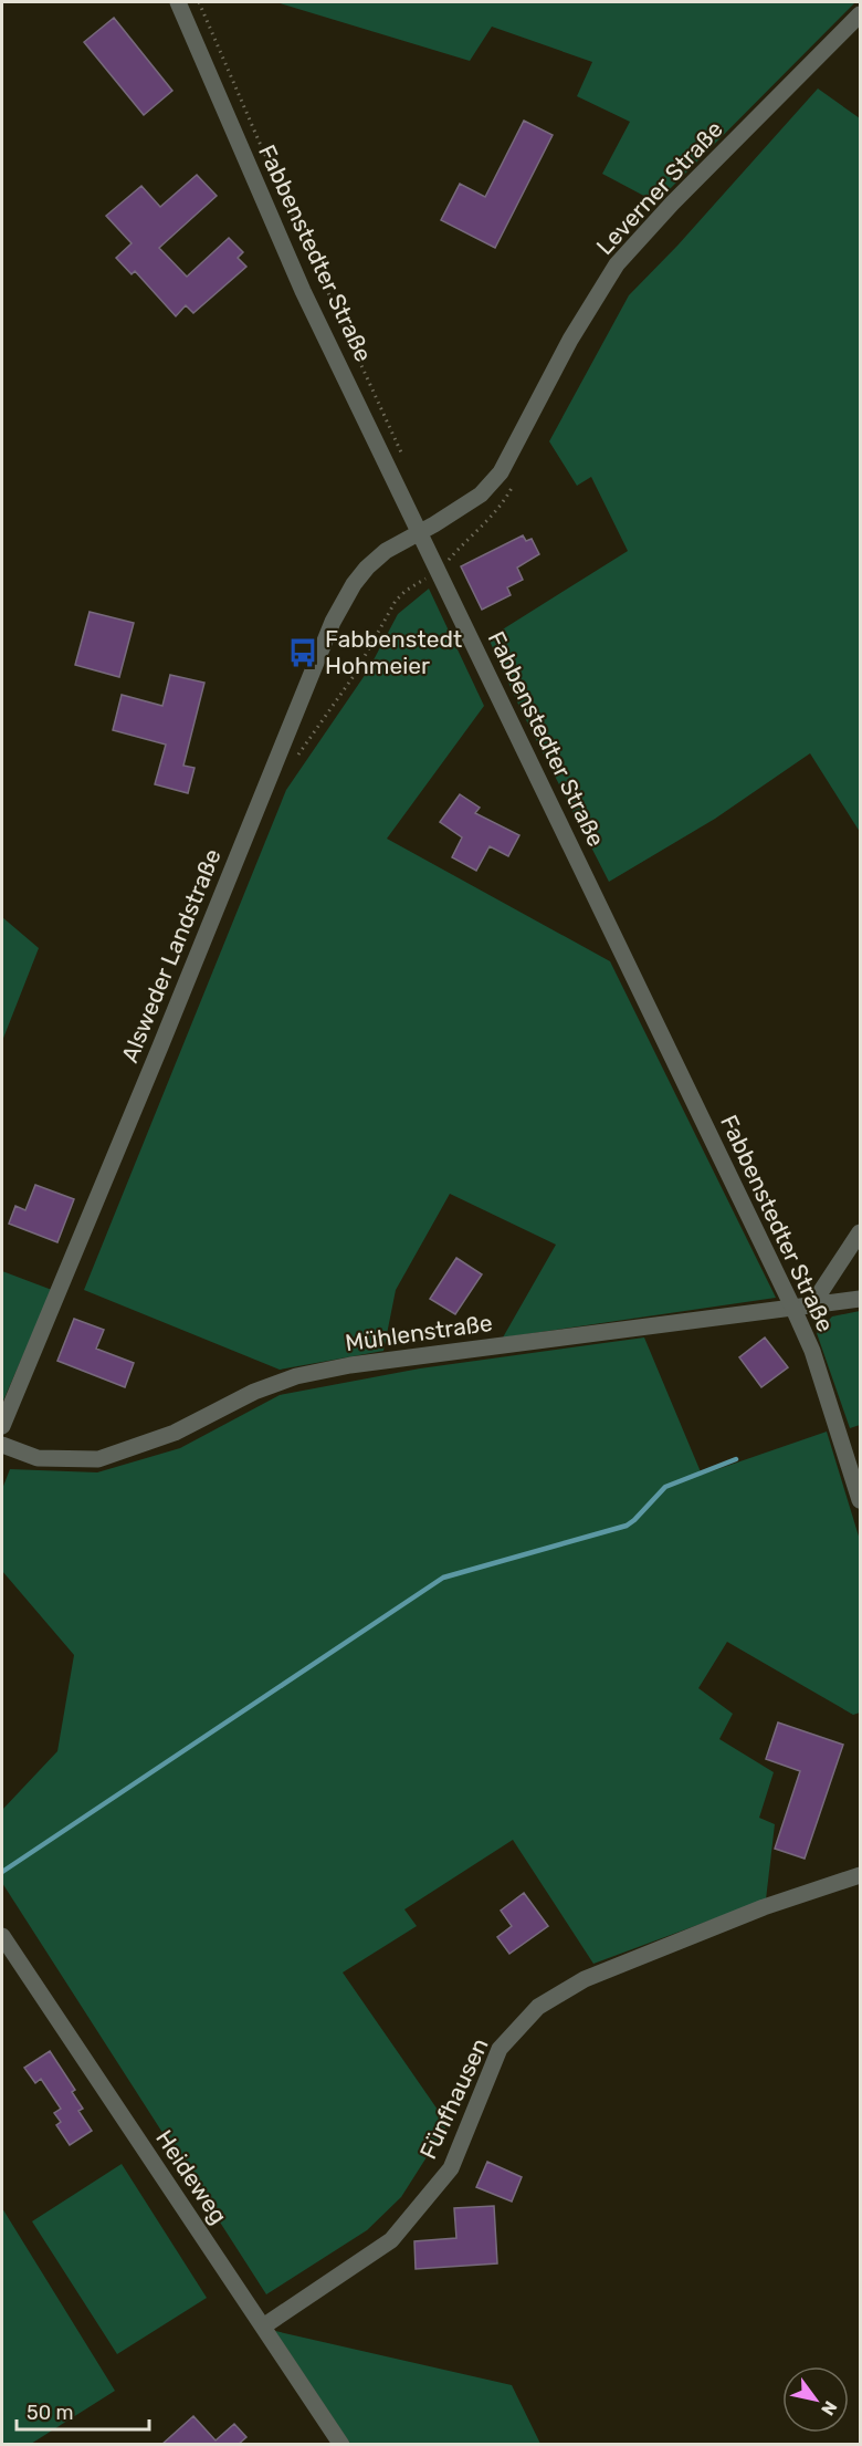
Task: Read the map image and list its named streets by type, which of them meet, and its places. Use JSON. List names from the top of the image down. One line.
{"streets":{"street":["Leverner Straße","Fabbenstedter Straße","Alsweder Landstraße","Mühlenstraße","Fünfhausen","Heideweg"]},"crossings":[["Leverner Straße","Fabbenstedter Straße"],["Leverner Straße","Alsweder Landstraße"],["Fabbenstedter Straße","Alsweder Landstraße"],["Fabbenstedter Straße","Mühlenstraße"],["Fünfhausen","Heideweg"]],"places":{"bus stop":["Fabbenstedt Hohmeier"]},"scale_bar":"50 m","north":"bottom right"}
